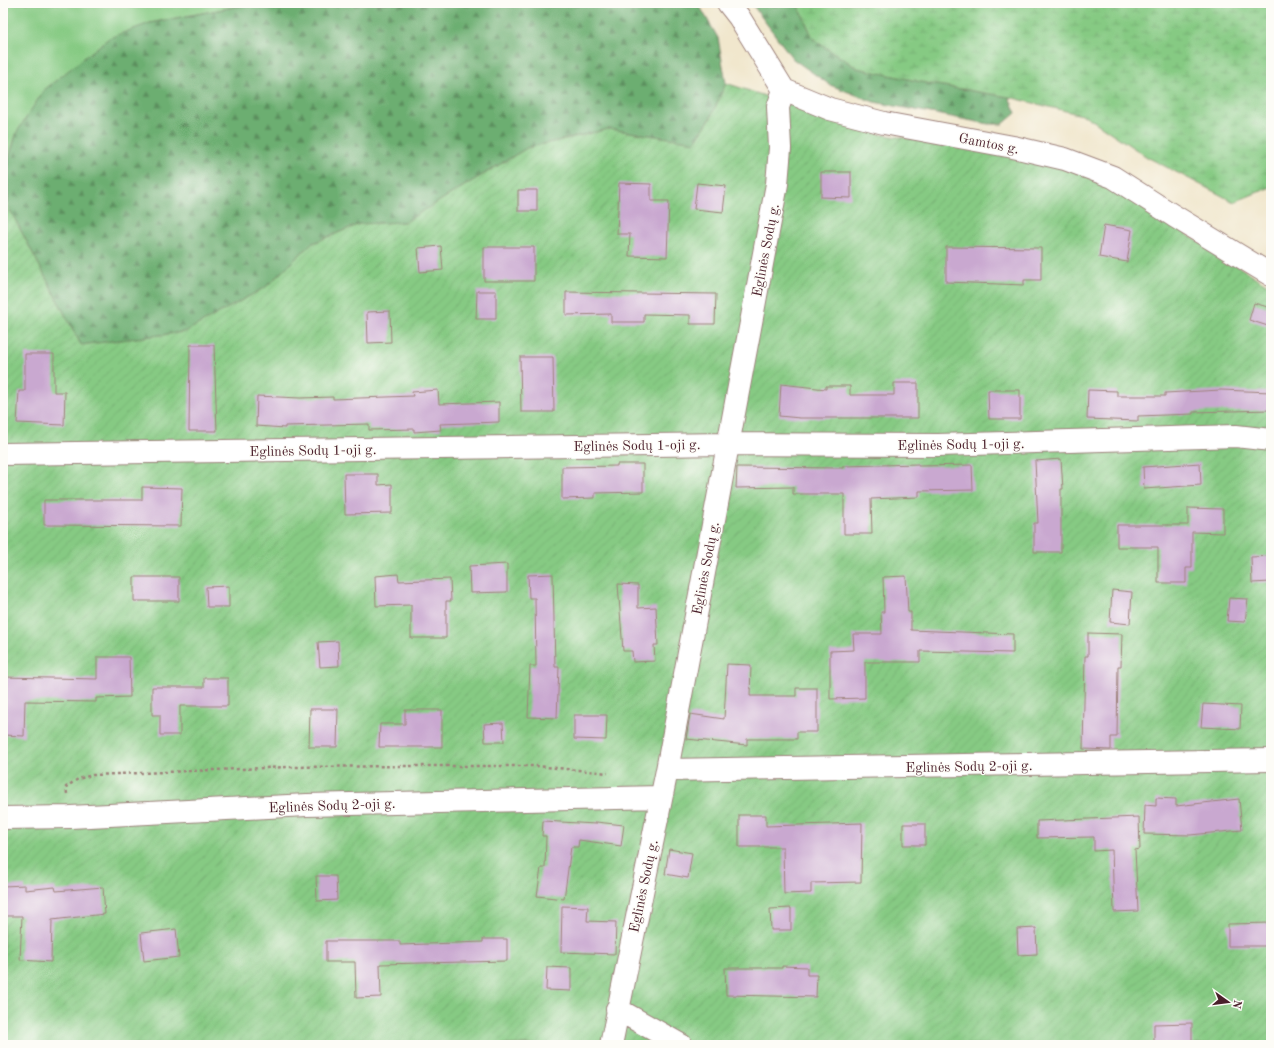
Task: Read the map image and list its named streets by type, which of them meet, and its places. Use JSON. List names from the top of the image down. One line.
{"streets":{"street":["Gamtos g.","Eglinės Sodų g.","Eglinės Sodų 1-oji g.","Eglinės Sodų 2-oji g."]},"crossings":[["Gamtos g.","Eglinės Sodų g."],["Eglinės Sodų g.","Eglinės Sodų 1-oji g."],["Eglinės Sodų g.","Eglinės Sodų 2-oji g."]],"north":"right"}
